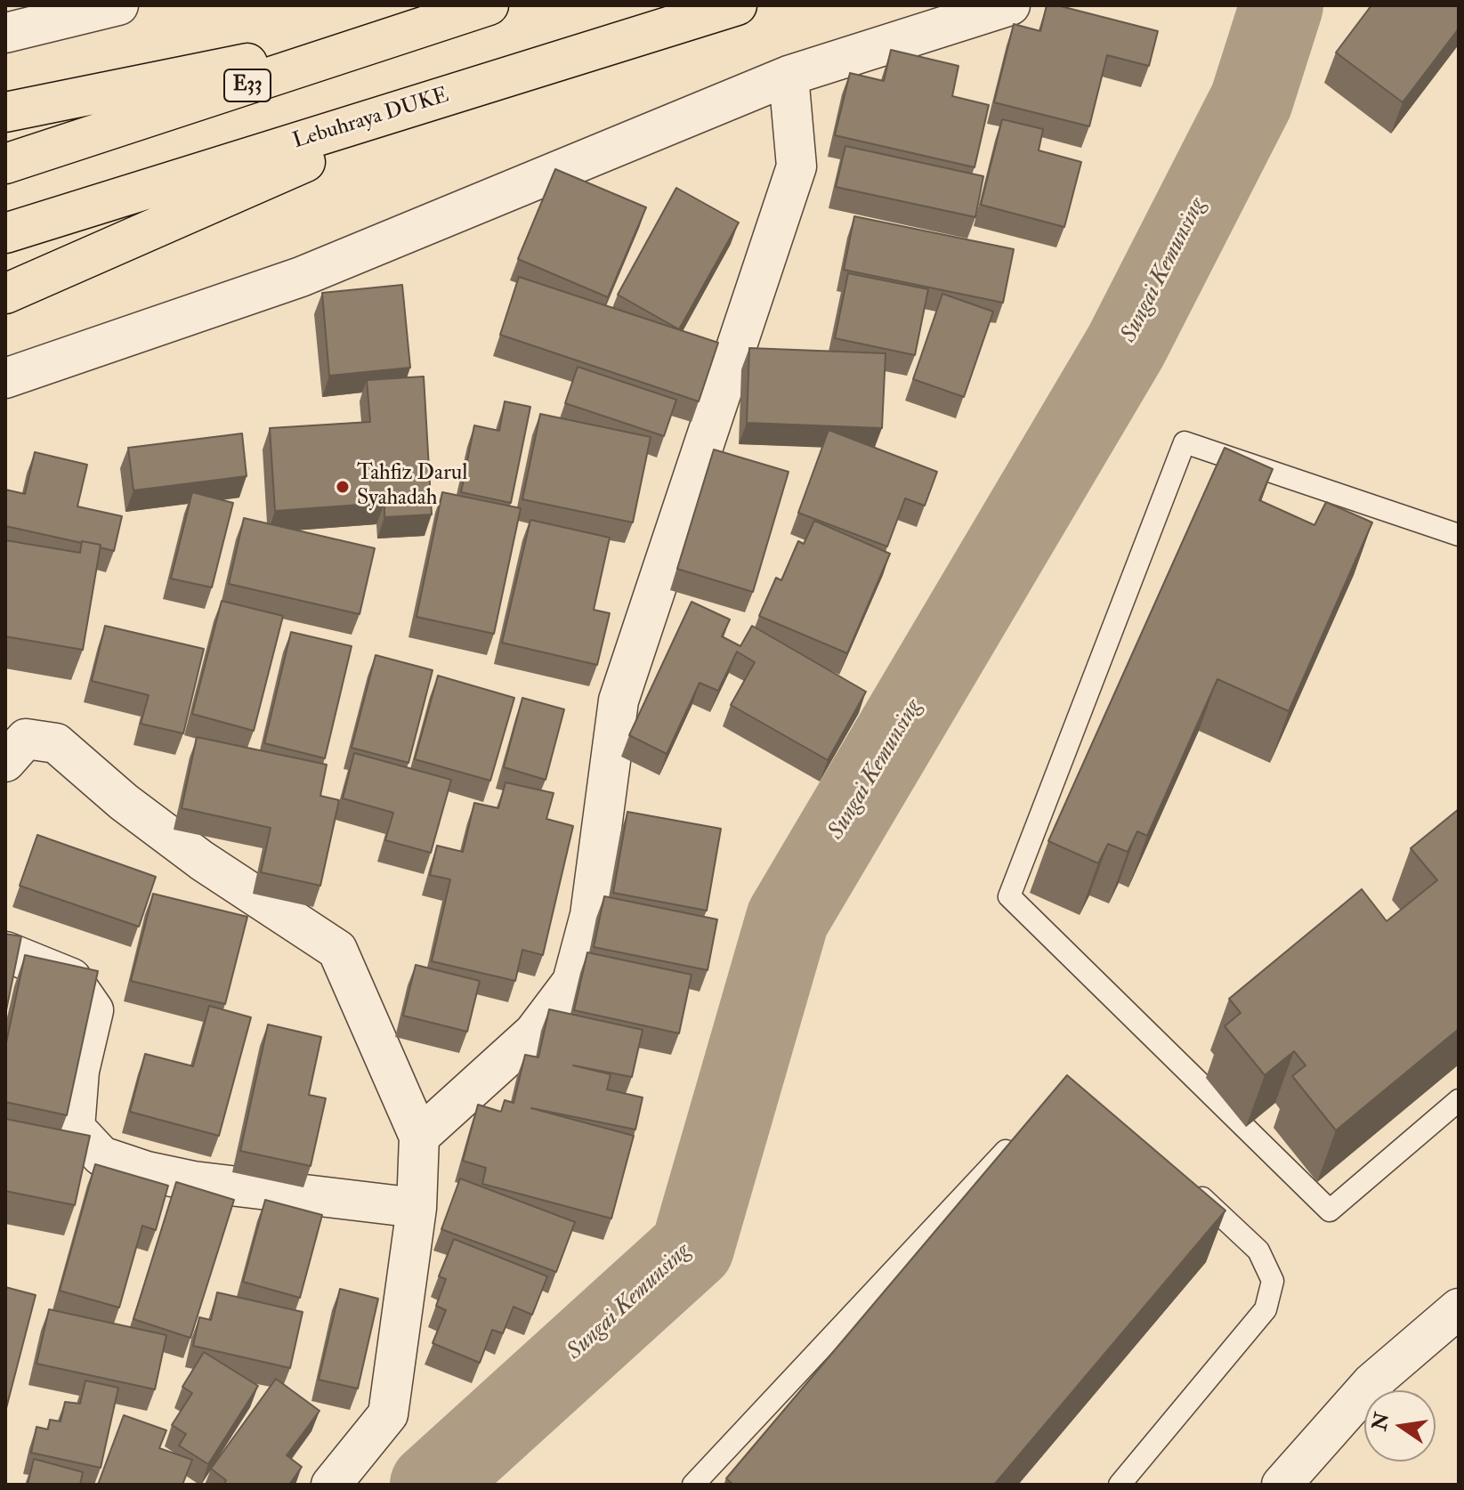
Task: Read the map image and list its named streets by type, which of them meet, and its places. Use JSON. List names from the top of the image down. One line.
{"streets":{"highway":["E33","Lebuhraya DUKE"]},"water":["Sungai Kemunsing"],"places":["Tahfiz Darul Syahadah"],"north":"left"}
